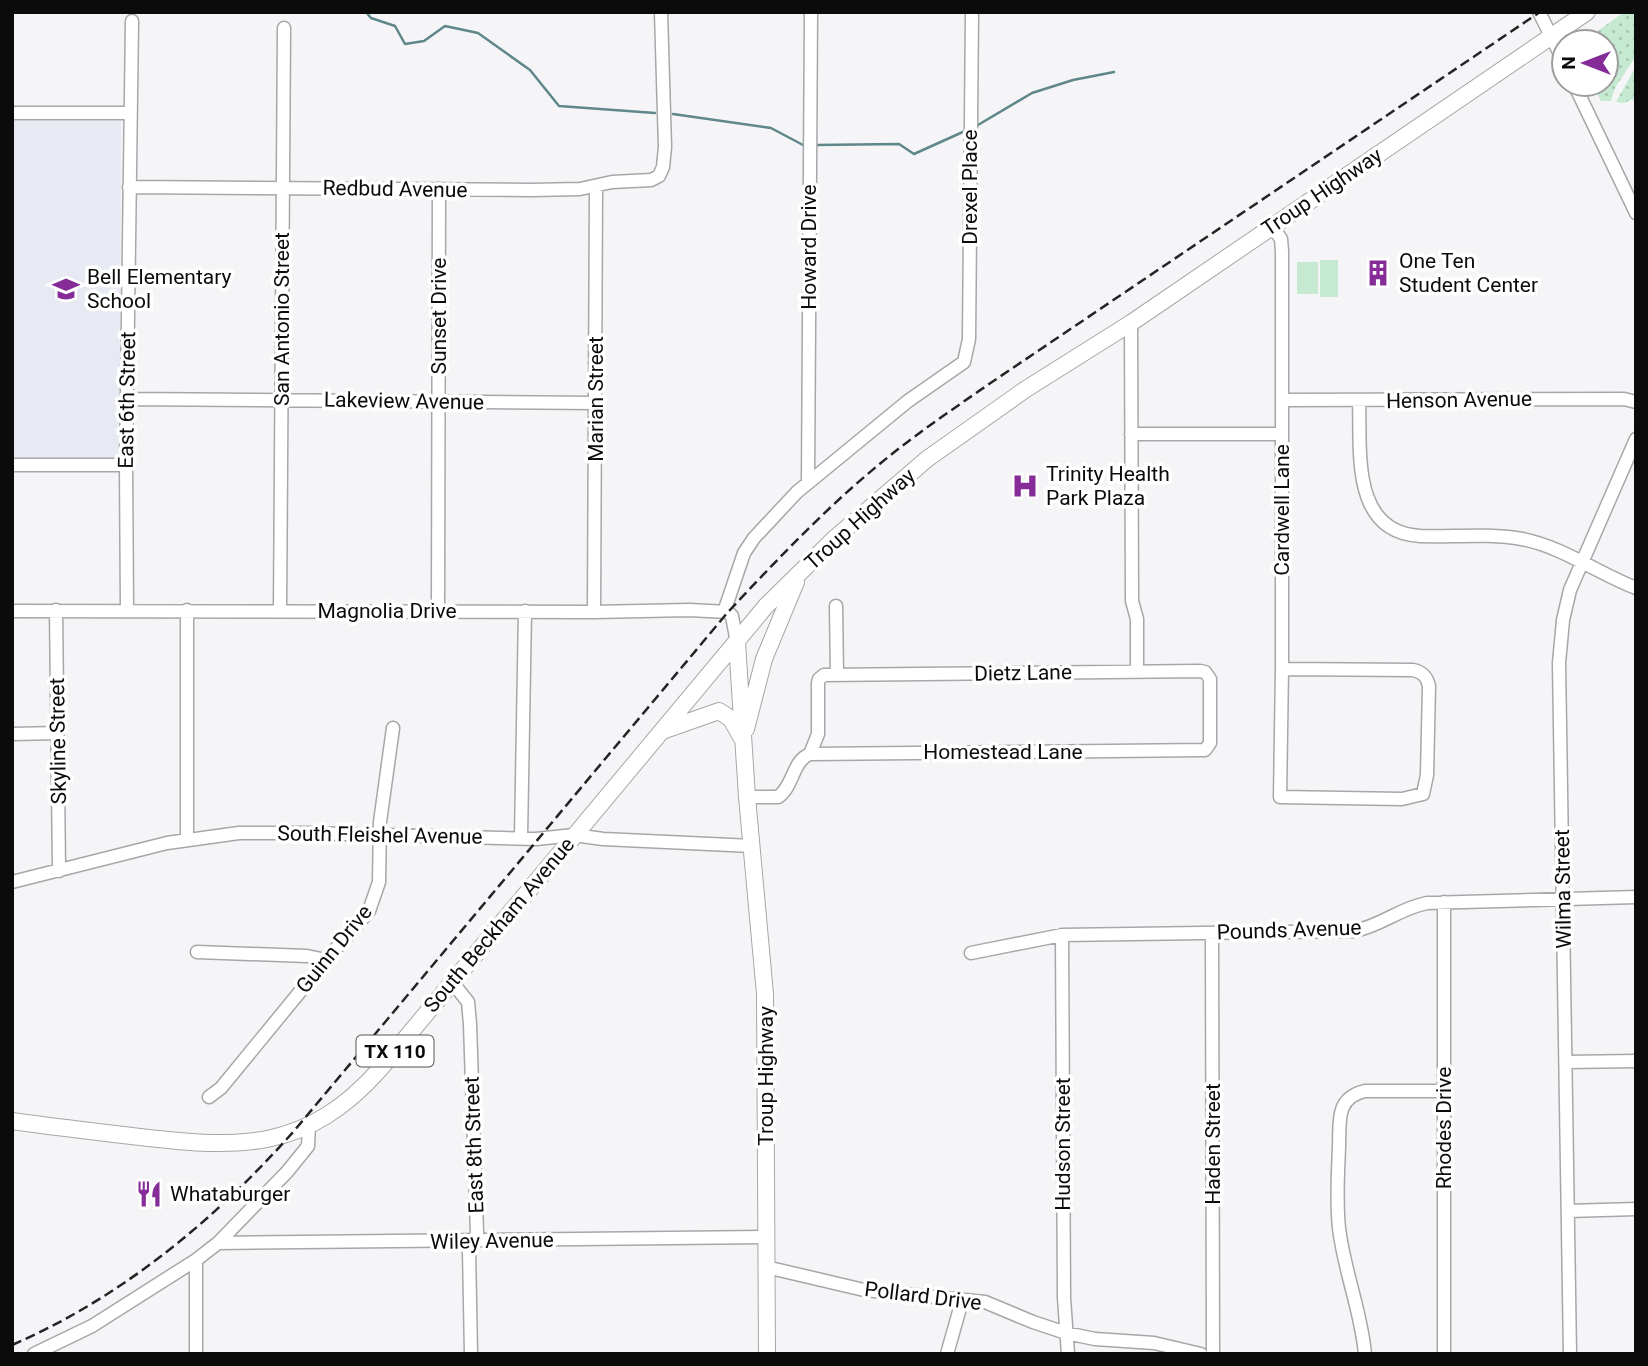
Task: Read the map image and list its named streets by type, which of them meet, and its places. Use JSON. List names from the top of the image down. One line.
{"streets":{"main road":["Troup Highway","South Beckham Avenue","TX 110"],"street":["Drexel Place","Redbud Avenue","Howard Drive","Sunset Drive","San Antonio Street","Marian Street","East 6th Street","Henson Avenue","Lakeview Avenue","Cardwell Lane","Magnolia Drive","Dietz Lane","Skyline Street","Homestead Lane","South Fleishel Avenue","Wilma Street","Pounds Avenue","Guinn Drive","Rhodes Drive","Hudson Street","Haden Street","East 8th Street","Wiley Avenue","Pollard Drive"]},"crossings":[["Drexel Place","Howard Drive"],["Redbud Avenue","Sunset Drive"],["Redbud Avenue","San Antonio Street"],["Redbud Avenue","Marian Street"],["Redbud Avenue","East 6th Street"],["Troup Highway","Cardwell Lane"],["Troup Highway","South Fleishel Avenue"],["Troup Highway","South Beckham Avenue"],["Troup Highway","Wiley Avenue"],["Troup Highway","Pollard Drive"],["Sunset Drive","Lakeview Avenue"],["Sunset Drive","Magnolia Drive"],["San Antonio Street","Lakeview Avenue"],["San Antonio Street","Magnolia Drive"],["Marian Street","Lakeview Avenue"],["Marian Street","Magnolia Drive"],["East 6th Street","Lakeview Avenue"],["East 6th Street","Magnolia Drive"],["Henson Avenue","Cardwell Lane"],["Magnolia Drive","Skyline Street"],["Dietz Lane","Homestead Lane"],["Skyline Street","South Fleishel Avenue"],["South Fleishel Avenue","South Beckham Avenue"],["South Fleishel Avenue","Guinn Drive"],["Wilma Street","Pounds Avenue"],["South Beckham Avenue","East 8th Street"],["Pounds Avenue","Rhodes Drive"],["Pounds Avenue","Hudson Street"],["Pounds Avenue","Haden Street"],["Hudson Street","Pollard Drive"],["East 8th Street","Wiley Avenue"]],"places":{"building":["One Ten Student Center"],"school or university":["Bell Elementary School"],"hospital":["Trinity Health Park Plaza"],"restaurant":["Whataburger"]},"north":"left"}
